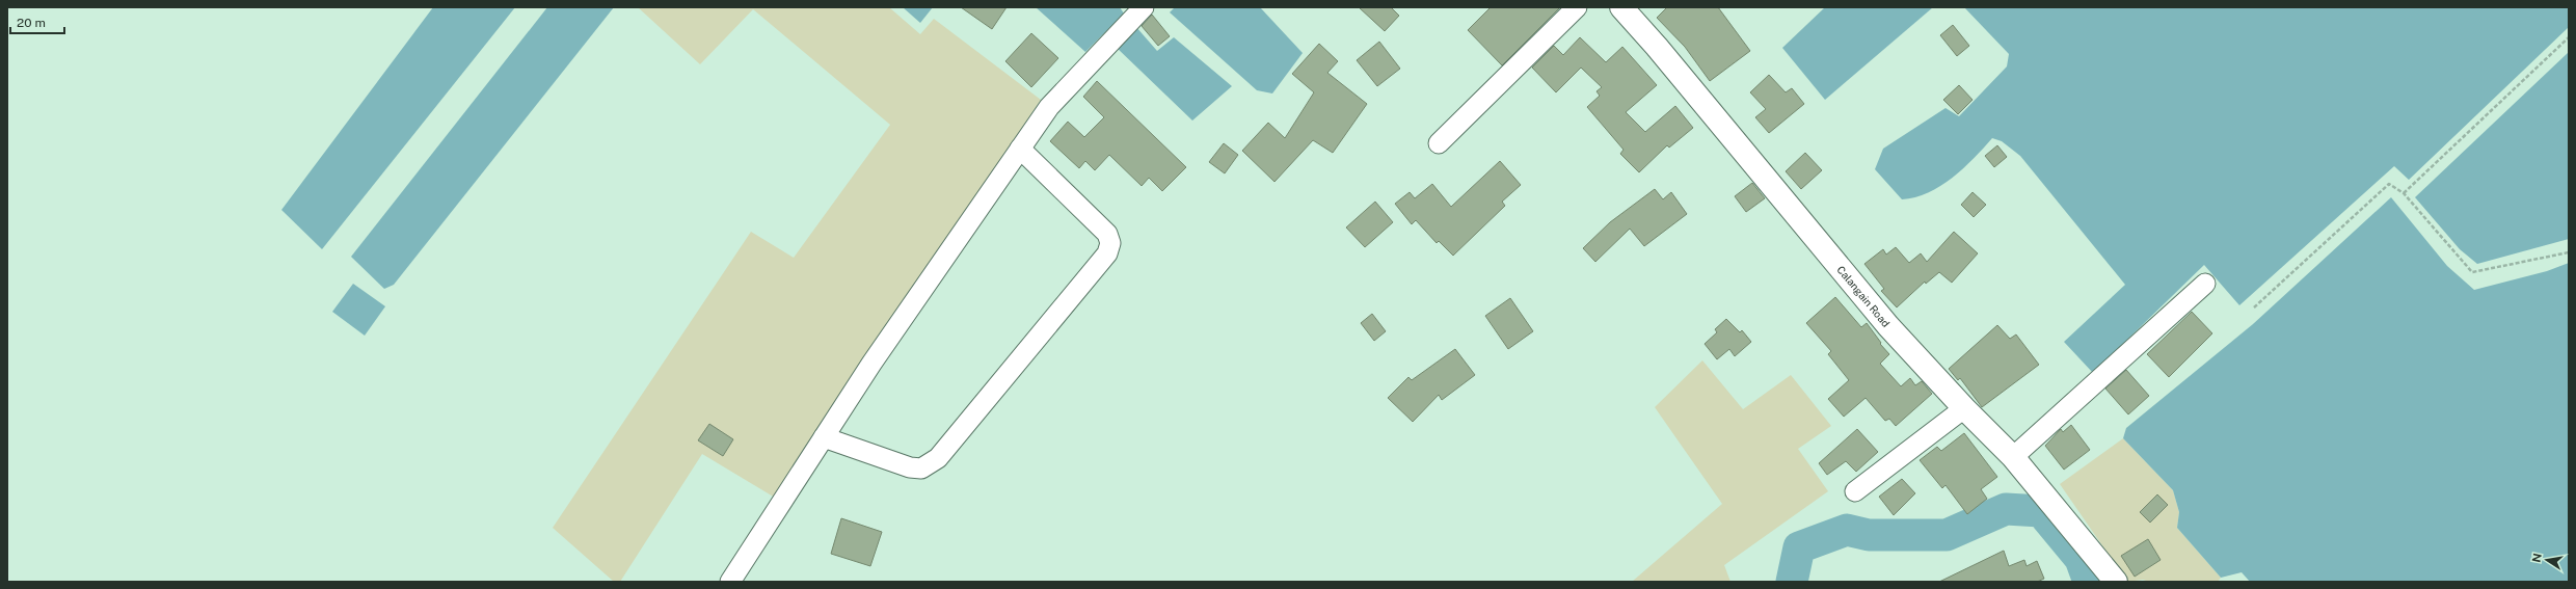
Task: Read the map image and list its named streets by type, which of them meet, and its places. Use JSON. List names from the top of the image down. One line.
{"streets":{"street":["Calangain Road"]},"scale_bar":"20 m","north":"left"}
